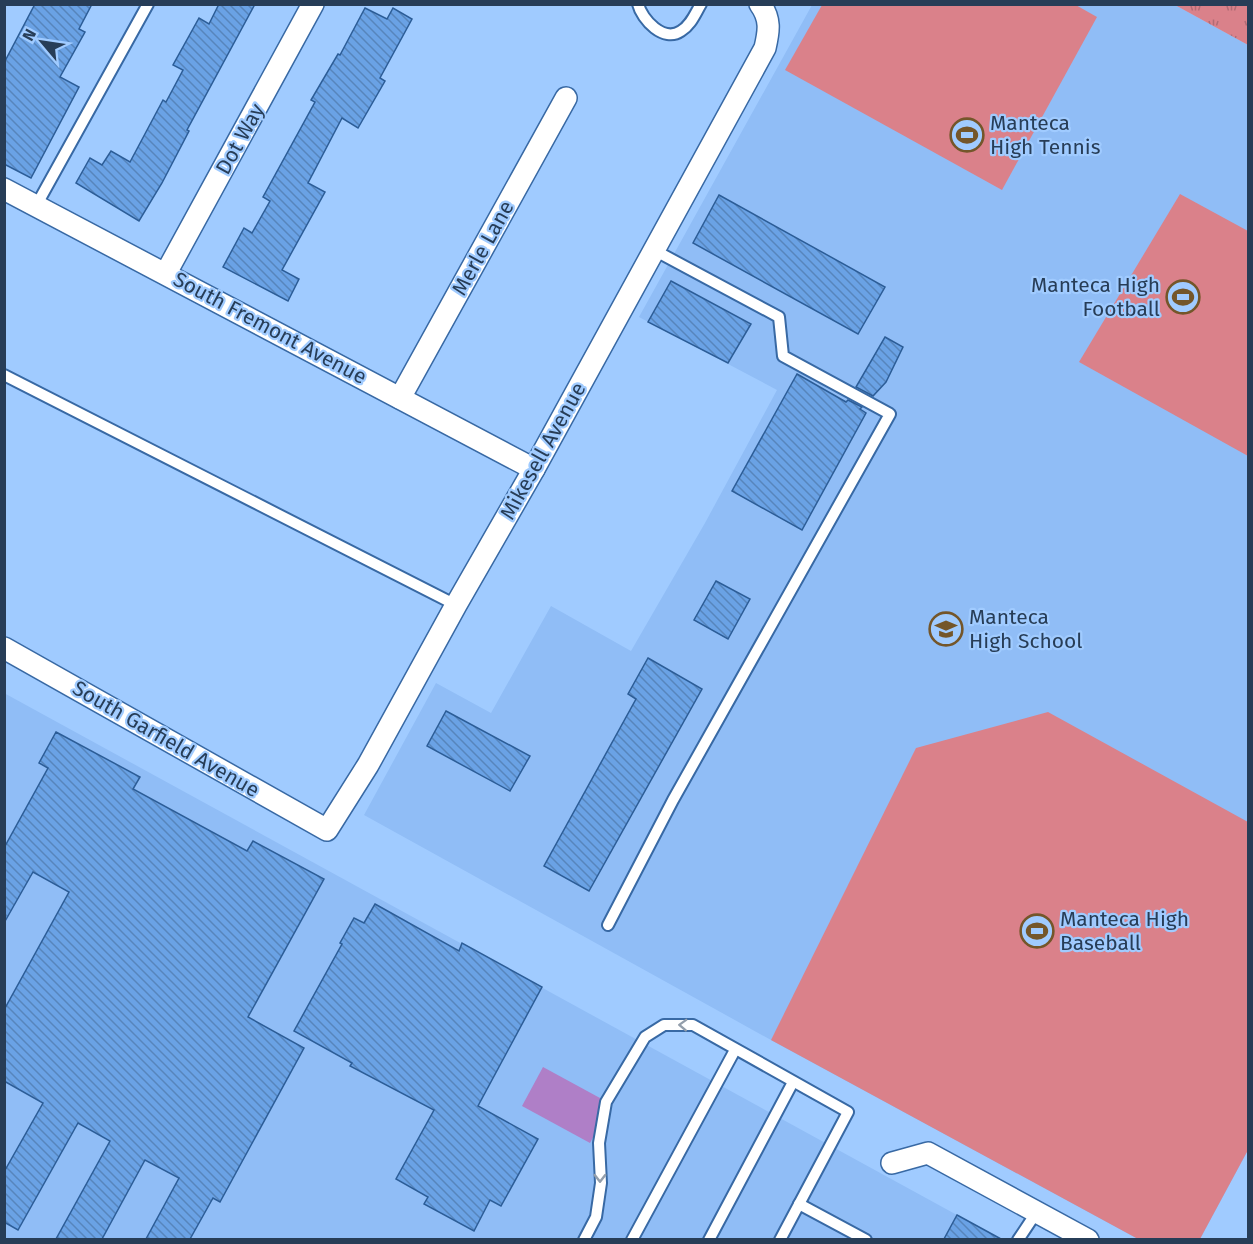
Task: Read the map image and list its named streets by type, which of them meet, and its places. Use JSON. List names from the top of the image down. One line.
{"streets":{"street":["Dot Way","Merle Lane","South Fremont Avenue","Mikesell Avenue","South Garfield Avenue"]},"crossings":[["Dot Way","South Fremont Avenue"],["Merle Lane","South Fremont Avenue"],["South Fremont Avenue","Mikesell Avenue"],["Mikesell Avenue","South Garfield Avenue"]],"places":{"sports":["Manteca High Tennis","Manteca High Football","Manteca High Baseball"],"school or university":["Manteca High School"]},"north":"top left"}
